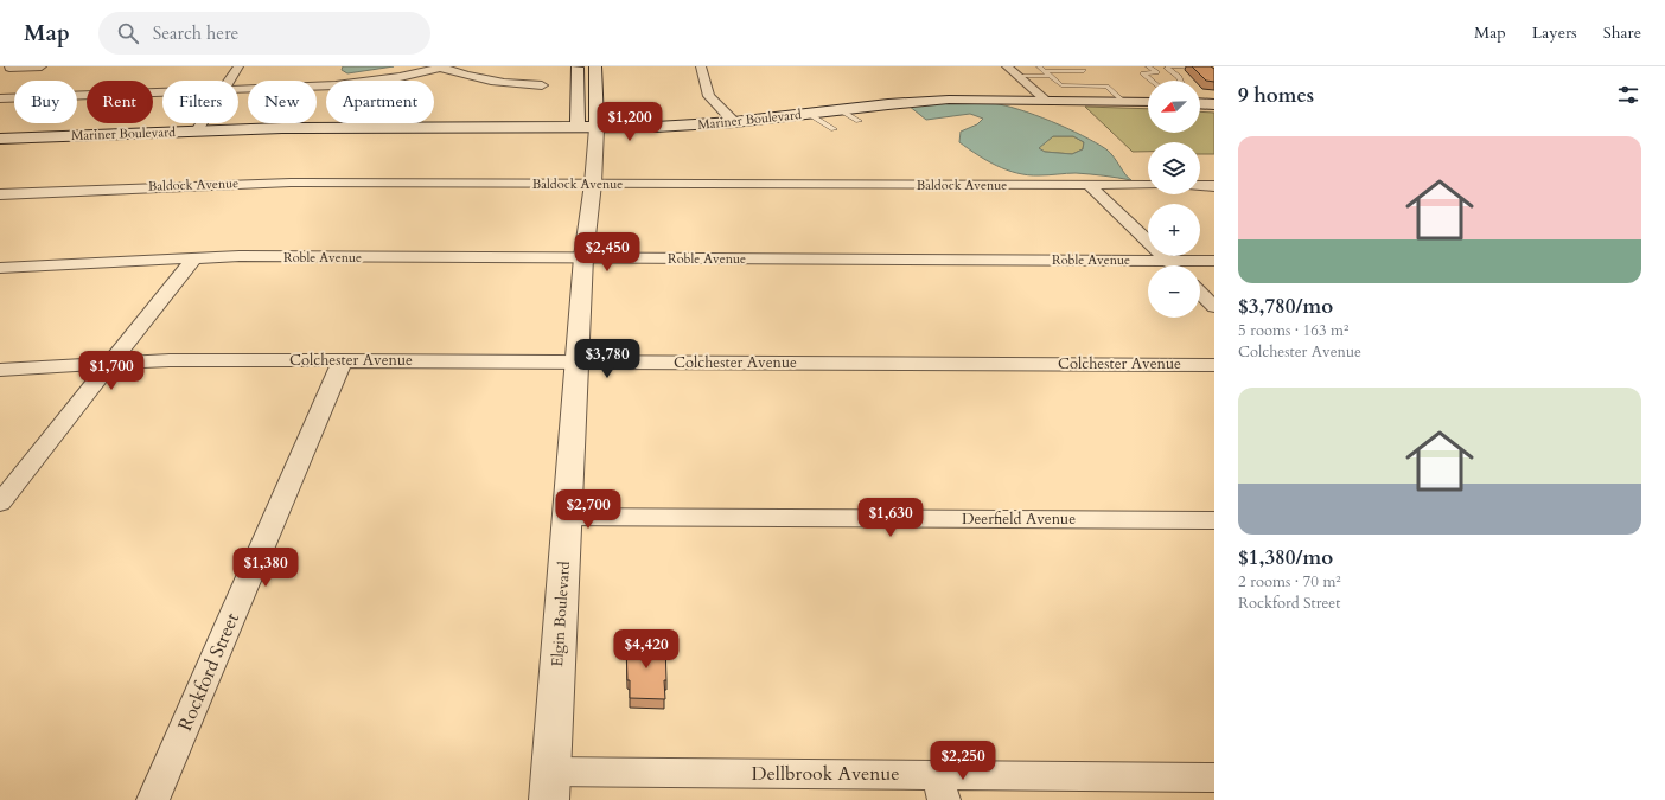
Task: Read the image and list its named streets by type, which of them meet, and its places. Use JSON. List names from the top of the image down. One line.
{"streets":{"main road":["Mariner Boulevard","Elgin Boulevard"],"street":["Baldock Avenue","Roble Avenue","Colchester Avenue","Deerfield Avenue","Rockford Street","Dellbrook Avenue"]},"crossings":[["Mariner Boulevard","Elgin Boulevard"],["Baldock Avenue","Elgin Boulevard"],["Roble Avenue","Elgin Boulevard"],["Colchester Avenue","Elgin Boulevard"],["Colchester Avenue","Rockford Street"],["Deerfield Avenue","Elgin Boulevard"],["Elgin Boulevard","Dellbrook Avenue"]],"north":"bottom left","page":{"header":"Map","search":"Search here","nav":["Map","Layers","Share"],"heading":"9 homes","map_buttons":["+","−"],"chip":["Buy","Rent","Filters","New","Apartment"],"price":["$1,200","$2,450","$3,780","$1,700","$2,700","$1,630","$1,380","$4,420","$2,250"],"list":[{"name":"$3,780/mo","note":"5 rooms · 163 m² · Colchester Avenue"},{"name":"$1,380/mo","note":"2 rooms · 70 m² · Rockford Street"}]}}
